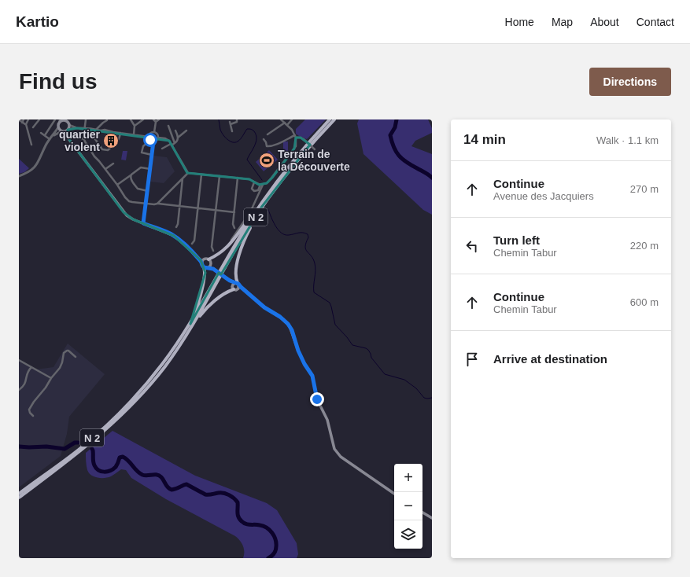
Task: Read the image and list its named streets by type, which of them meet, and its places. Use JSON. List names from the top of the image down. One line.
{"streets":{"highway":["N 2"]},"places":{"building":["quartier violent"],"sports":["Terrain de la Découverte"]},"page":{"header":"Kartio","nav":["Home","Map","About","Contact"],"buttons":"Directions","title":"Find us","heading":["14 min","Walk · 1.1 km"],"list":[["Continue","Avenue des Jacquiers","270 m"],["Turn left","Chemin Tabur","220 m"],["Continue","Chemin Tabur","600 m"],"Arrive at destination"],"map_buttons":["+","−"]}}
